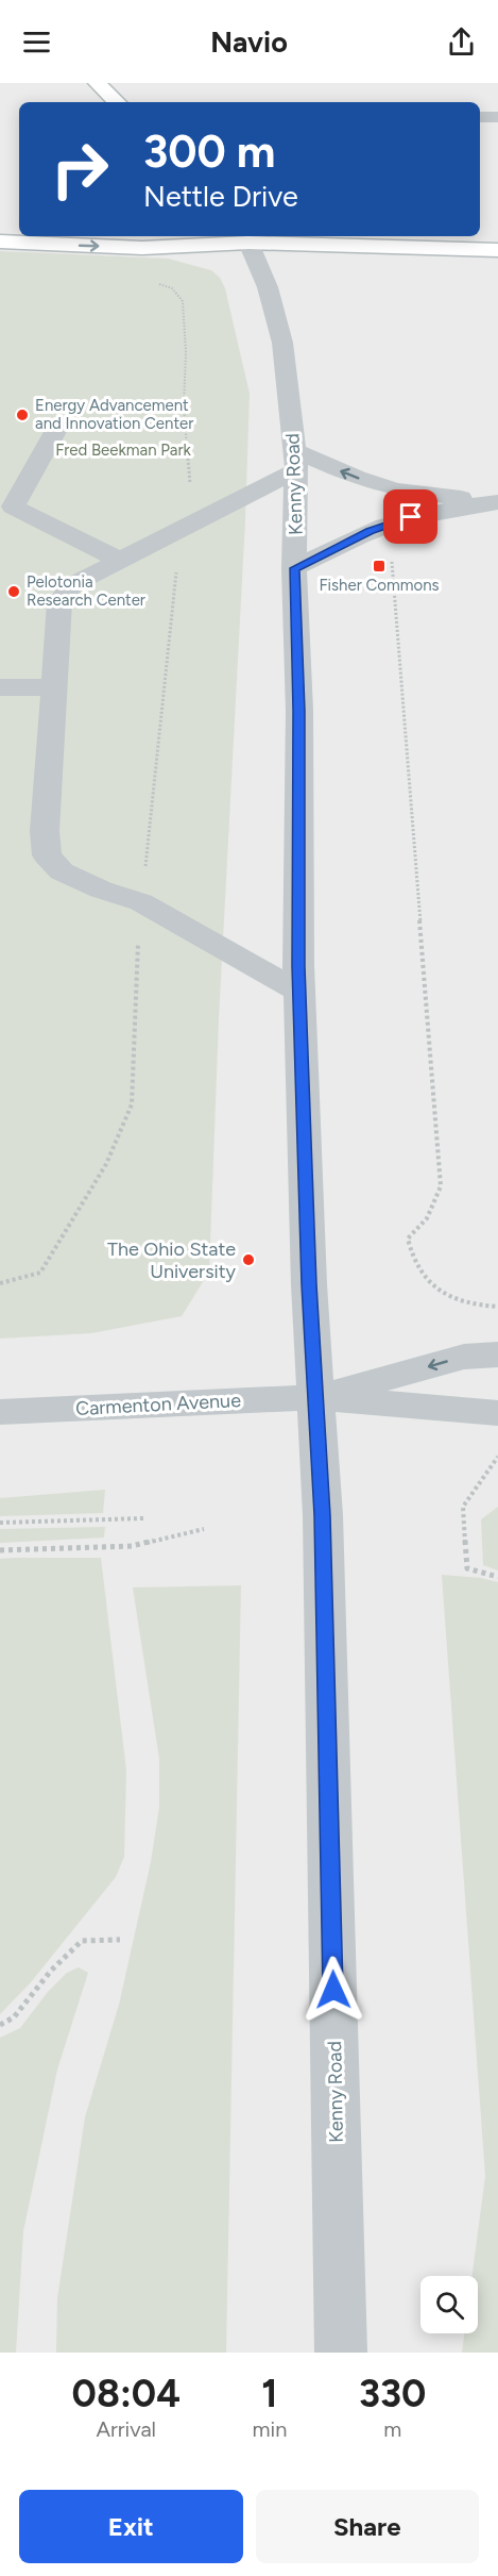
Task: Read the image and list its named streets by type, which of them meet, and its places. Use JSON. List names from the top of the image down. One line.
{"streets":{"street":["Kenny Road","Carmenton Avenue"]},"crossings":[["Kenny Road","Carmenton Avenue"]],"parks":["Fred Beekman Park"],"places":{"other":["Energy Advancement and Innovation Center","Pelotonia Research Center","The Ohio State University"],"transit":["Fisher Commons"]},"page":{"header":"Navio","turn":["300 m","Nettle Drive"],"eta":["08:04","Arrival","1","min","330","m"],"buttons":["Exit","Share"]}}
